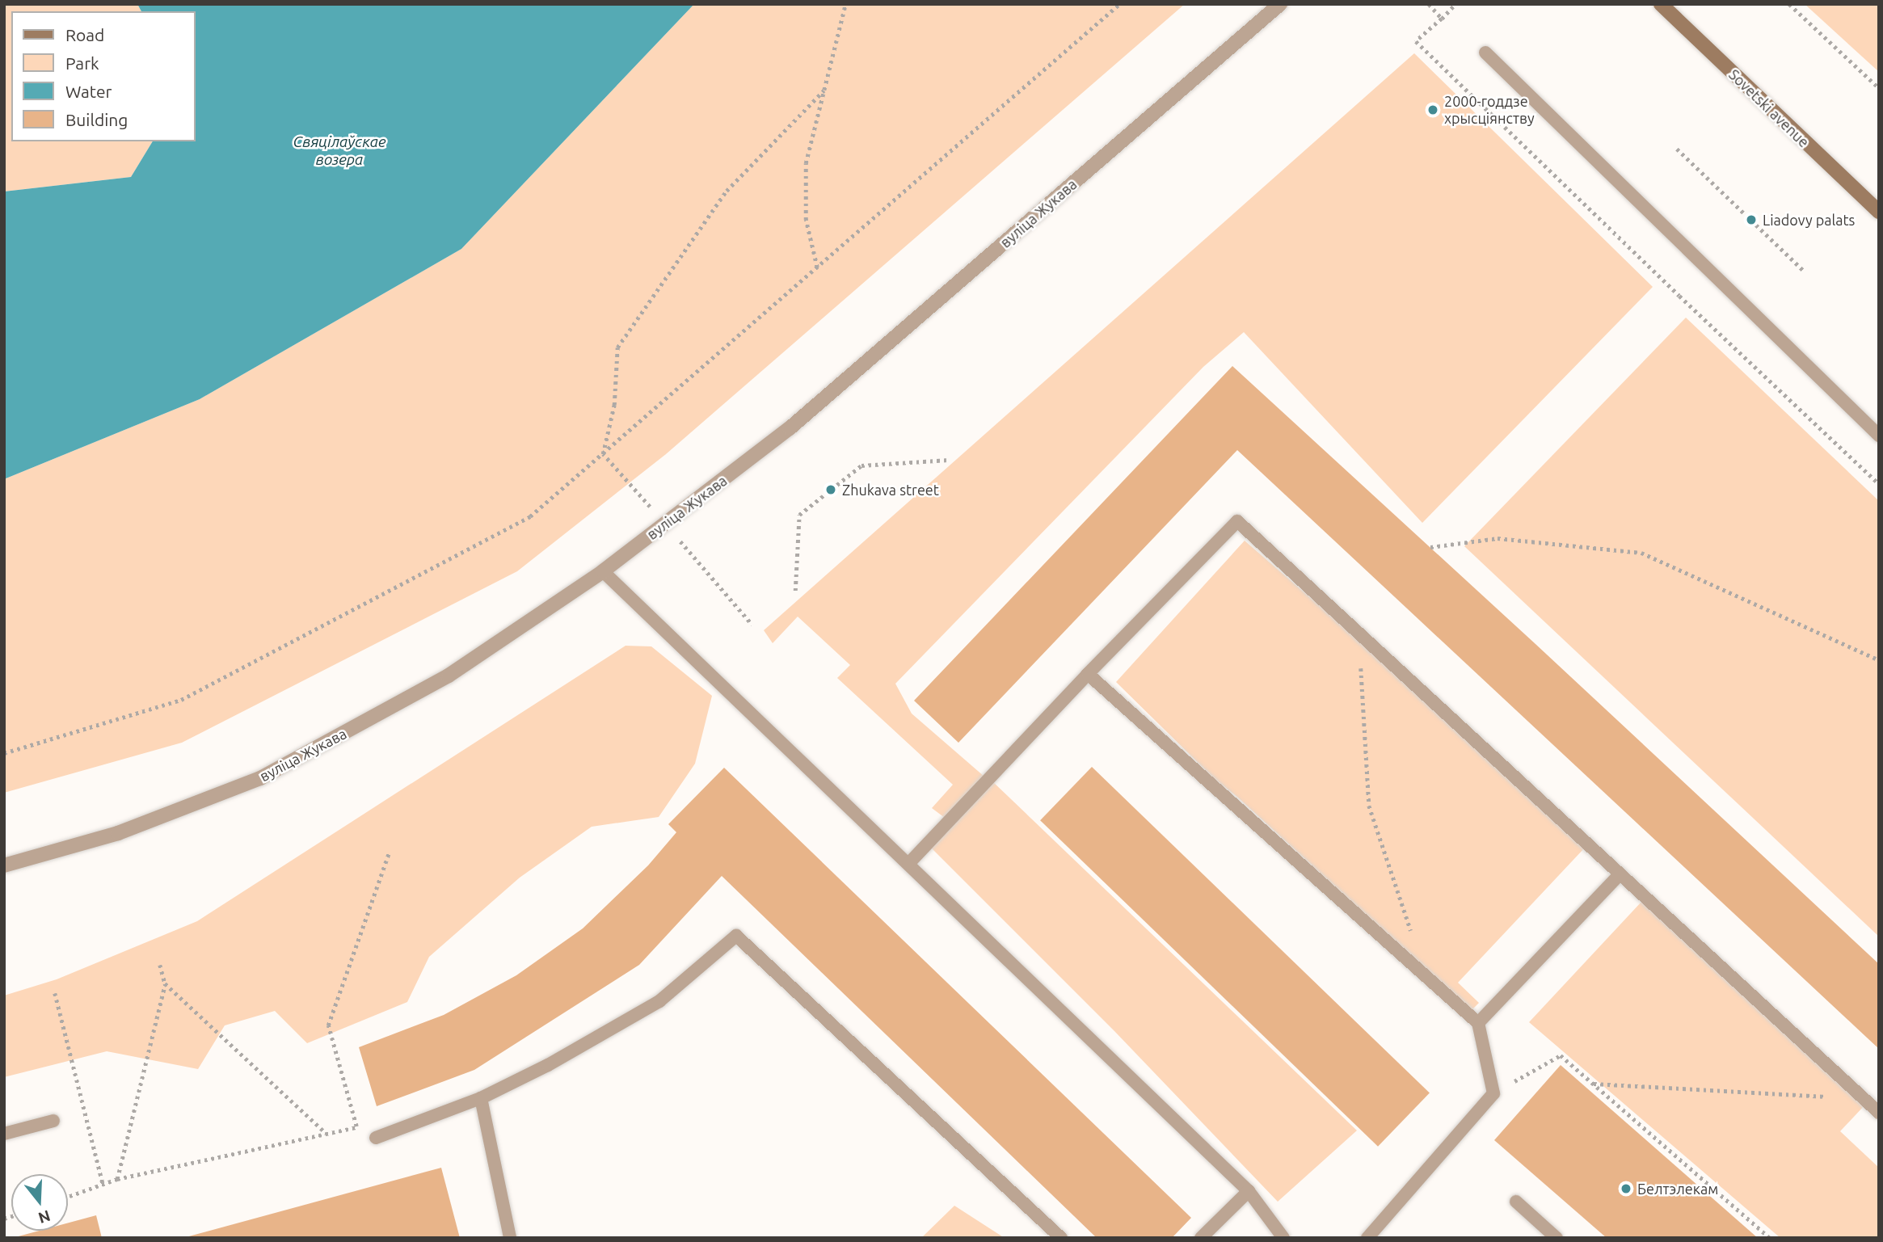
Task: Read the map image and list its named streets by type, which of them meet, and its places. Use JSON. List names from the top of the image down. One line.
{"streets":{"main road":["Sovetski avenue"],"street":["вуліца Жукава"]},"water":["Свяцілаўскае возера"],"places":["2000-годдзе хрысціянству","Liadovy palats","Zhukava street","Белтэлекам"],"legend":["Road","Park","Water","Building"],"north":"bottom"}
